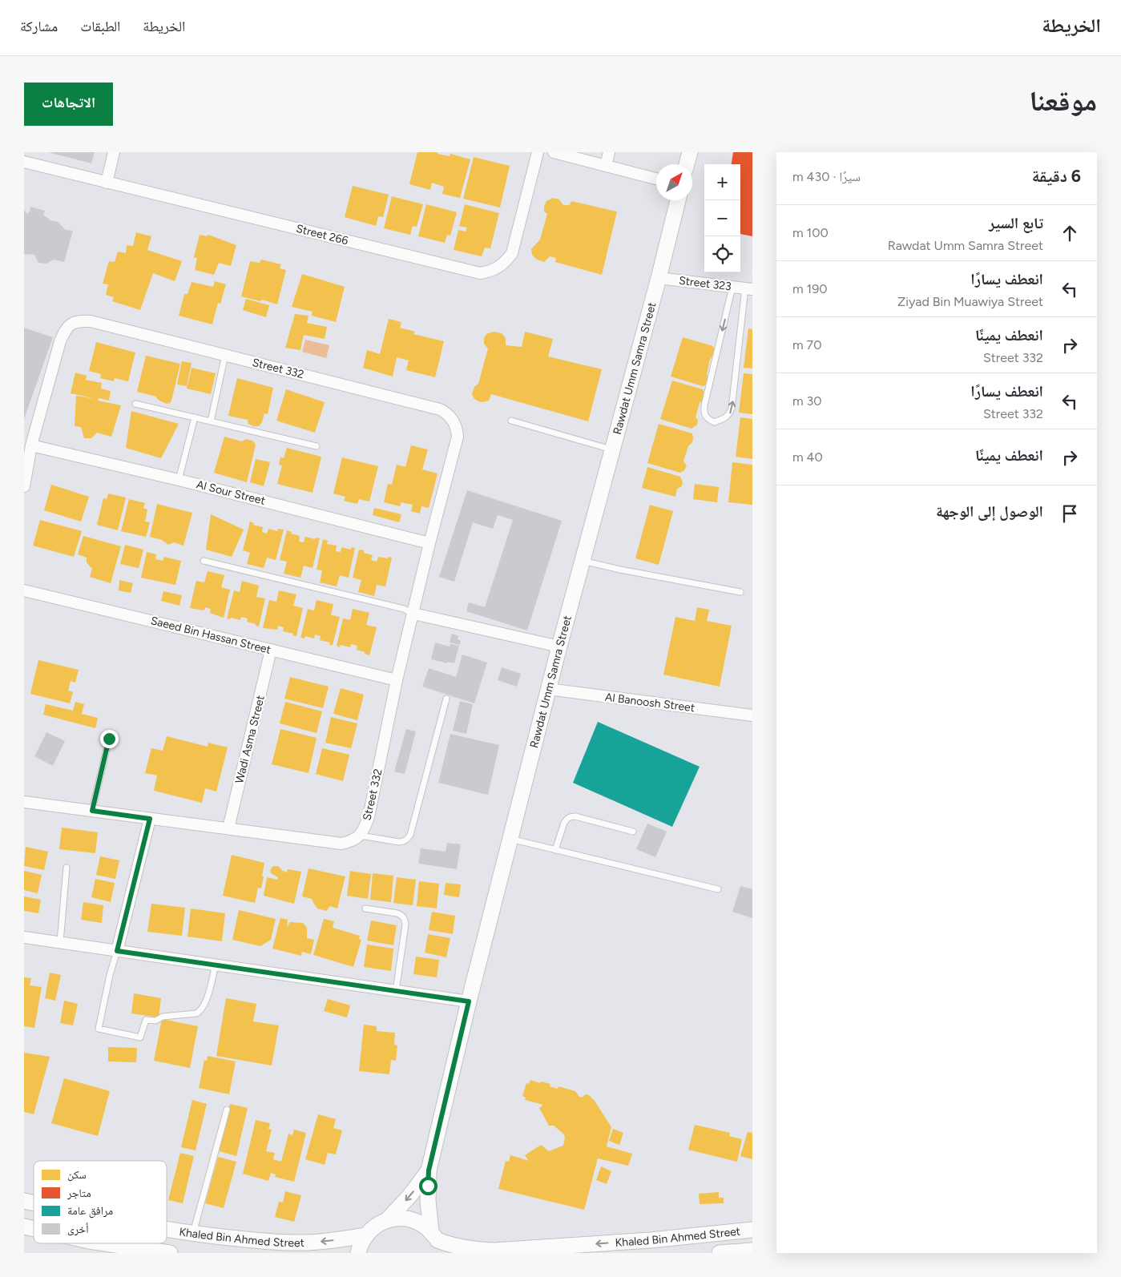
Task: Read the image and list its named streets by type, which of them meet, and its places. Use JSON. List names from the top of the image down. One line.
{"streets":{"street":["Street 266","Street 323","Rawdat Umm Samra Street","Street 332","Al Sour Street","Saeed Bin Hassan Street","Al Banoosh Street","Wadi Asma Street","Khaled Bin Ahmed Street"]},"crossings":[["Street 323","Rawdat Umm Samra Street"],["Rawdat Umm Samra Street","Al Banoosh Street"],["Rawdat Umm Samra Street","Khaled Bin Ahmed Street"],["Street 332","Al Sour Street"],["Street 332","Saeed Bin Hassan Street"],["Street 332","Wadi Asma Street"],["Saeed Bin Hassan Street","Wadi Asma Street"]],"one_way":["Khaled Bin Ahmed Street"],"legend":["سكن","متاجر","مرافق عامة","أخرى"],"north":"top right","page":{"header":"الخريطة","nav":["الخريطة","الطبقات","مشاركة"],"title":"موقعنا","buttons":"الاتجاهات","heading":["6 دقيقة","سيرًا · 430 m"],"map_buttons":["+","−"],"list":[["تابع السير","Rawdat Umm Samra Street","100 m"],["انعطف يسارًا","Ziyad Bin Muawiya Street","190 m"],["انعطف يمينًا","Street 332","70 m"],["انعطف يسارًا","Street 332","30 m"],["انعطف يمينًا","40 m"],"الوصول إلى الوجهة"]}}
